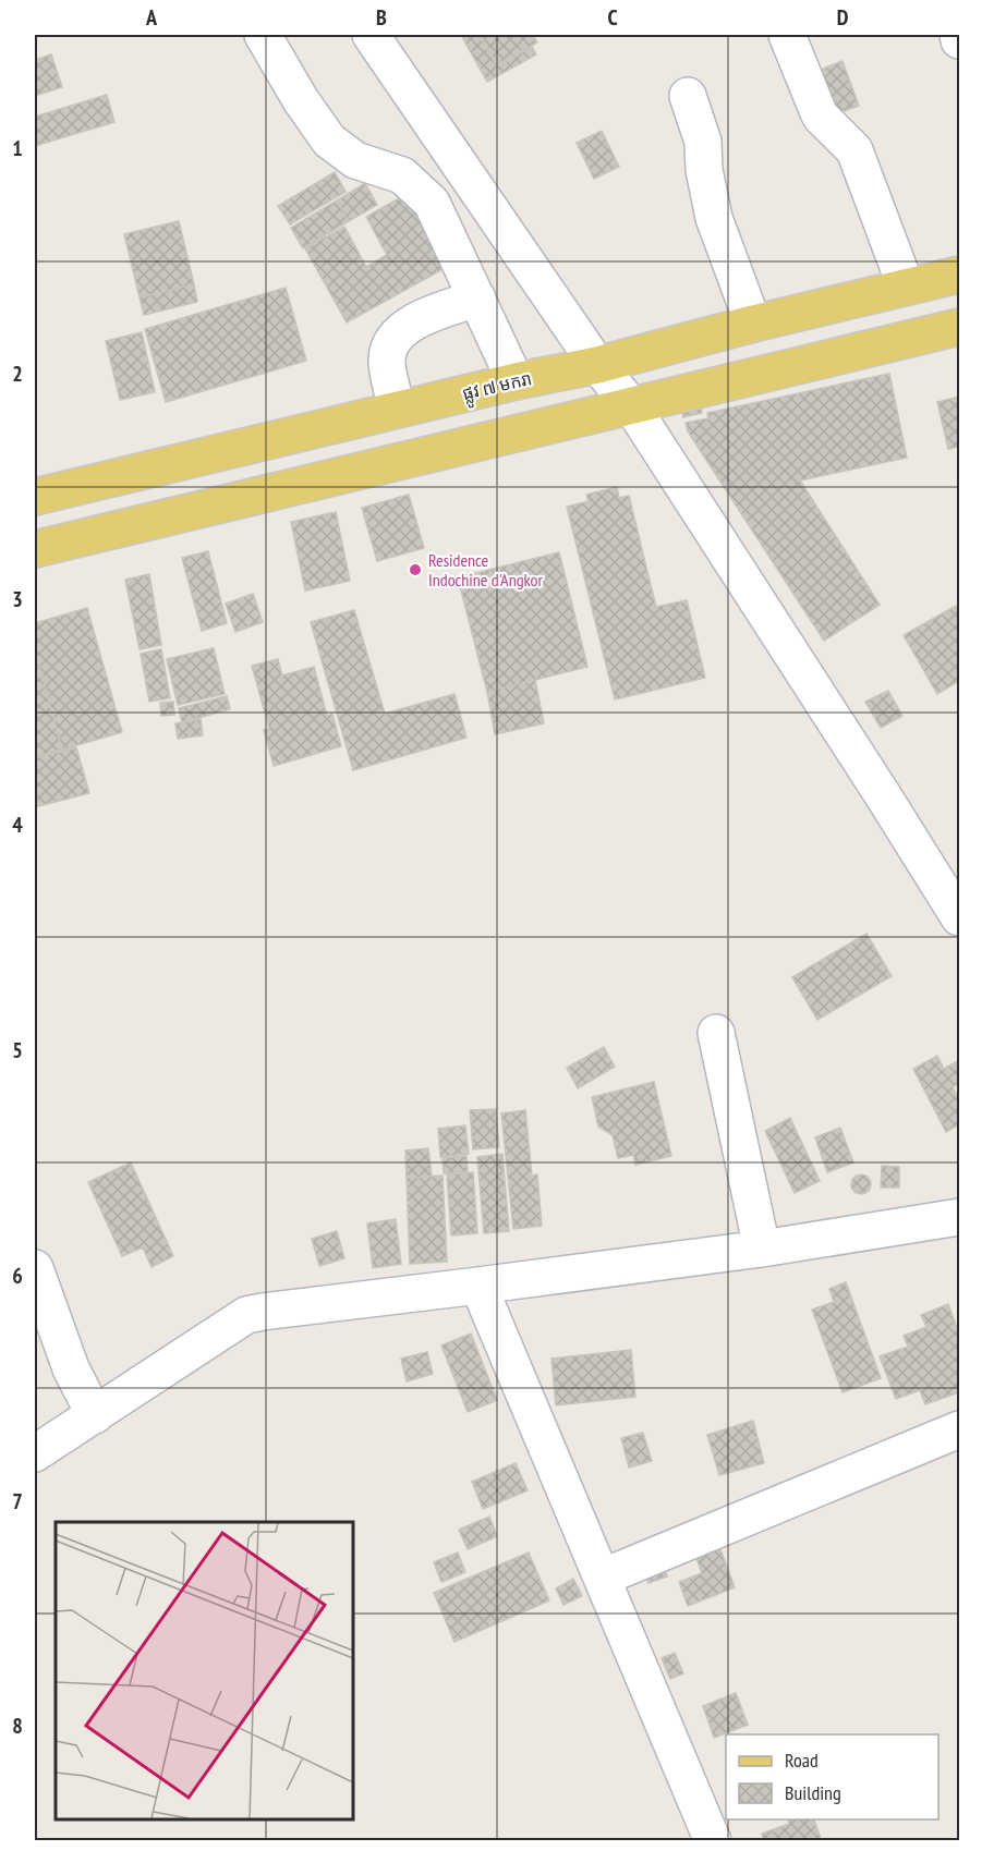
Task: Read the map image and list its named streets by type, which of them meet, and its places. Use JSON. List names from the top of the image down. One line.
{"streets":{"main road":["ផ្លូវ ៧ មករា"]},"places":["Residence Indochine d'Angkor"],"legend":["Road","Building"],"grid":{"columns":["A","B","C","D"],"rows":["1","2","3","4","5","6","7","8"]}}
